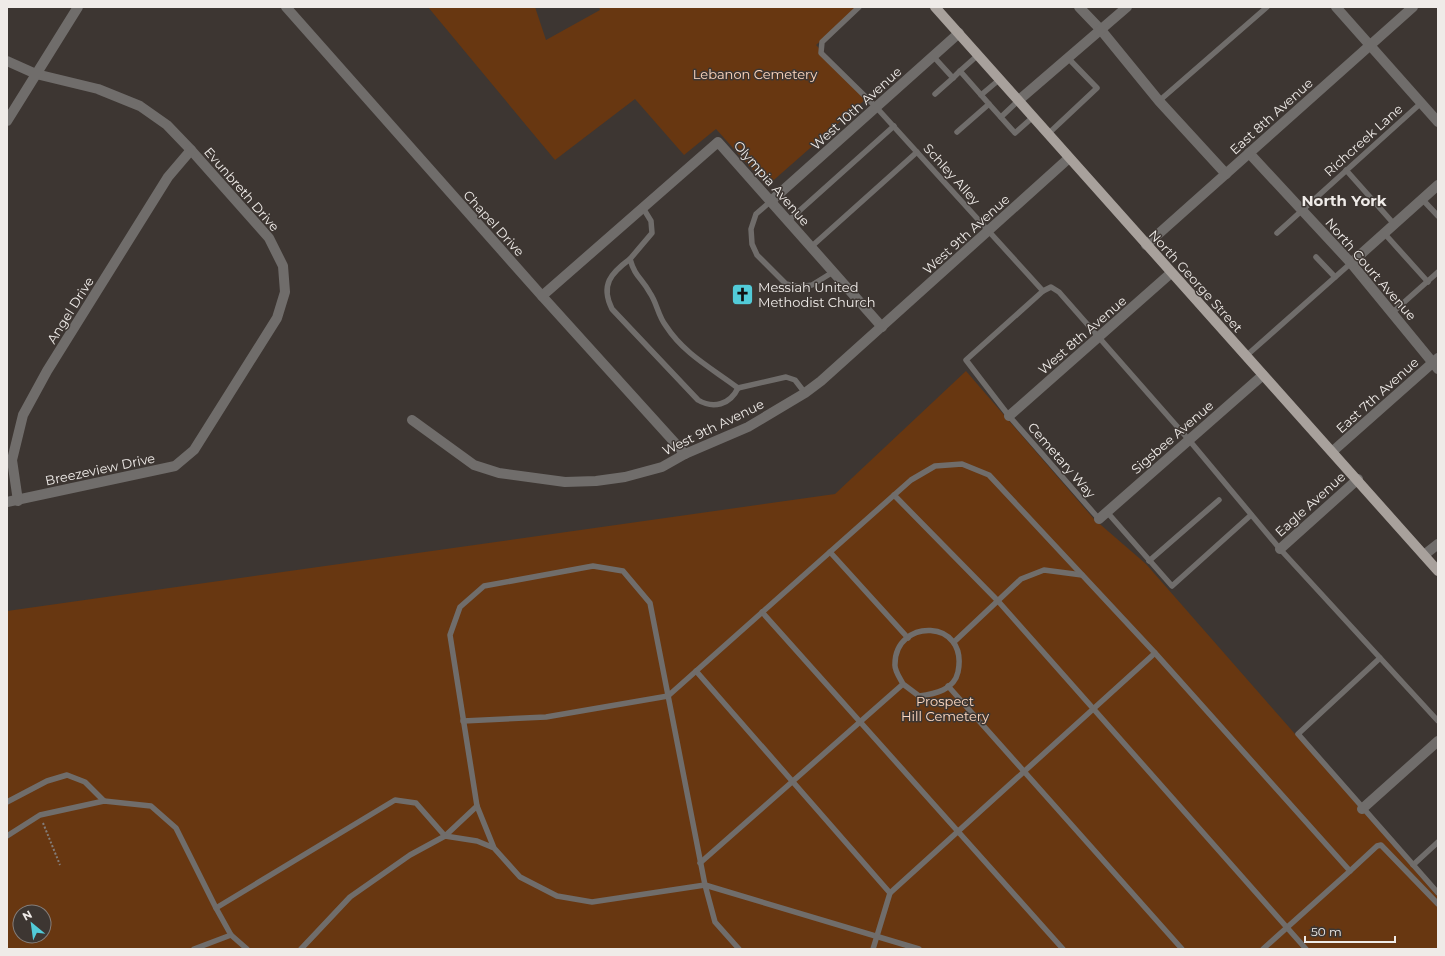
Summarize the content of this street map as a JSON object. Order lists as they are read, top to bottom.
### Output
{
  "streets": {
    "main road": ["North George Street"],
    "street": [
      "West 10th Avenue",
      "East 8th Avenue",
      "Olympia Avenue",
      "Evunbreth Drive",
      "Chapel Drive",
      "West 9th Avenue",
      "North Court Avenue",
      "Angel Drive",
      "West 8th Avenue",
      "East 7th Avenue",
      "Sigsbee Avenue",
      "Breezeview Drive",
      "Eagle Avenue"
    ],
    "lane": ["Richcreek Lane", "Schley Alley", "Cemetary Way"]
  },
  "crossings": [
    ["West 10th Avenue", "Schley Alley"],
    ["West 10th Avenue", "Olympia Avenue"],
    ["West 10th Avenue", "North George Street"],
    ["East 8th Avenue", "North Court Avenue"],
    ["East 8th Avenue", "North George Street"],
    ["Richcreek Lane", "North Court Avenue"],
    ["Schley Alley", "West 9th Avenue"],
    ["Schley Alley", "Cemetary Way"],
    ["Olympia Avenue", "Chapel Drive"],
    ["Olympia Avenue", "West 9th Avenue"],
    ["Evunbreth Drive", "Angel Drive"],
    ["Evunbreth Drive", "Breezeview Drive"],
    ["Chapel Drive", "West 9th Avenue"],
    ["West 9th Avenue", "North George Street"],
    ["North Court Avenue", "East 7th Avenue"],
    ["North George Street", "West 8th Avenue"],
    ["North George Street", "East 7th Avenue"],
    ["North George Street", "Sigsbee Avenue"],
    ["North George Street", "Eagle Avenue"],
    ["Angel Drive", "Breezeview Drive"],
    ["West 8th Avenue", "Cemetary Way"],
    ["Sigsbee Avenue", "Cemetary Way"]
  ],
  "districts": ["North York"],
  "parks": ["Lebanon Cemetery", "Prospect Hill Cemetery"],
  "places": {
    "church": ["Messiah United Methodist Church"]
  },
  "scale_bar": "50 m",
  "north": "top left"
}
